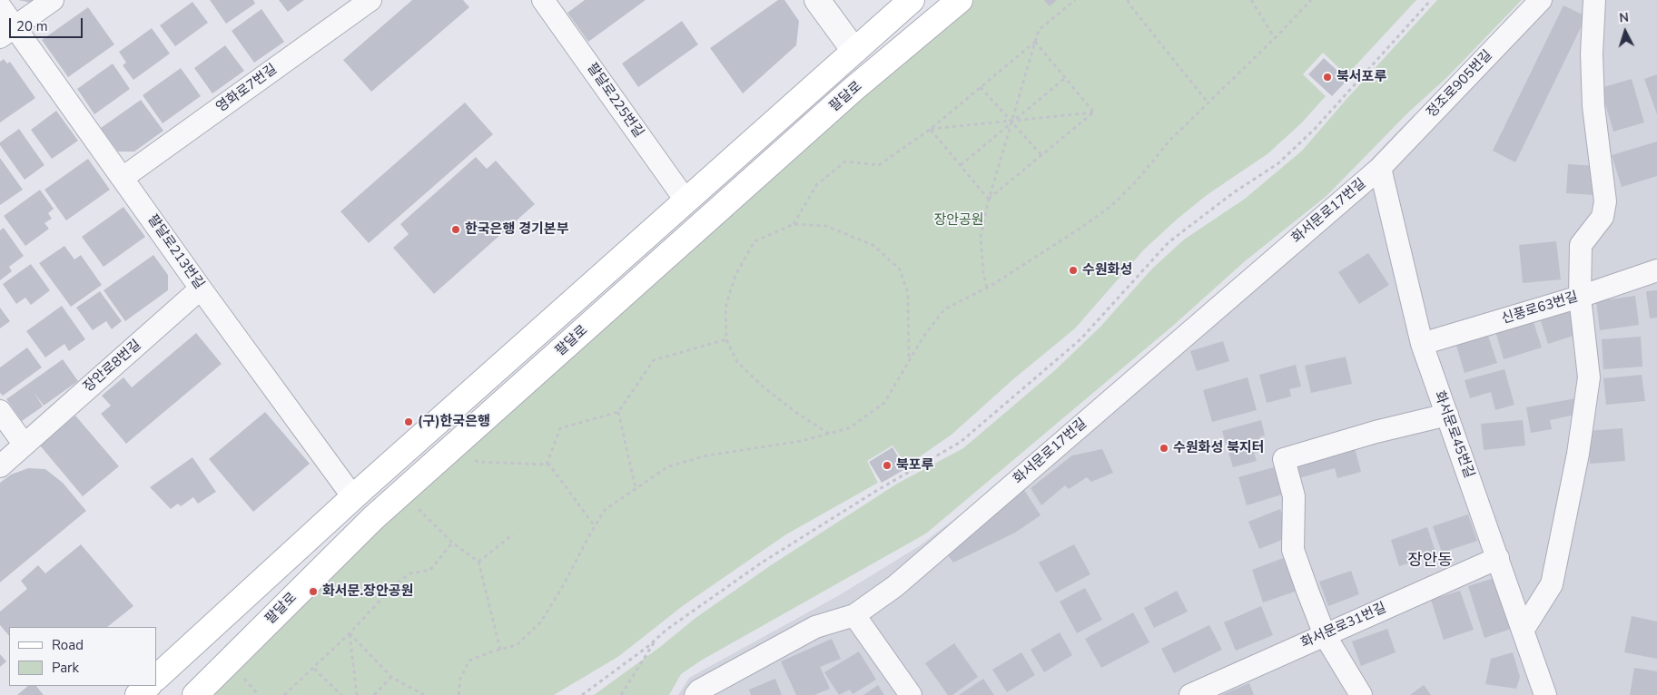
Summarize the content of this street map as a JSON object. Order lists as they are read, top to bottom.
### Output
{
  "streets": {
    "main road": ["팔달로"],
    "street": [
      "정조로905번길",
      "영화로7번길",
      "팔달로225번길",
      "화서문로17번길",
      "팔달로213번길",
      "신풍로63번길",
      "장안로8번길",
      "화서문로45번길",
      "화서문로31번길"
    ]
  },
  "crossings": [
    ["정조로905번길", "화서문로17번길"],
    ["정조로905번길", "화서문로45번길"],
    ["영화로7번길", "팔달로213번길"],
    ["팔달로", "팔달로225번길"],
    ["팔달로", "팔달로213번길"],
    ["화서문로17번길", "화서문로45번길"],
    ["팔달로213번길", "장안로8번길"],
    ["신풍로63번길", "화서문로45번길"],
    ["화서문로45번길", "화서문로31번길"]
  ],
  "districts": ["장안동"],
  "parks": ["장안공원"],
  "places": [
    "북서포루",
    "한국은행 경기본부",
    "수원화성",
    "(구)한국은행",
    "수원화성 북지터",
    "북포루",
    "화서문.장안공원"
  ],
  "legend": ["Road", "Park"],
  "scale_bar": "20 m",
  "north": "top"
}
